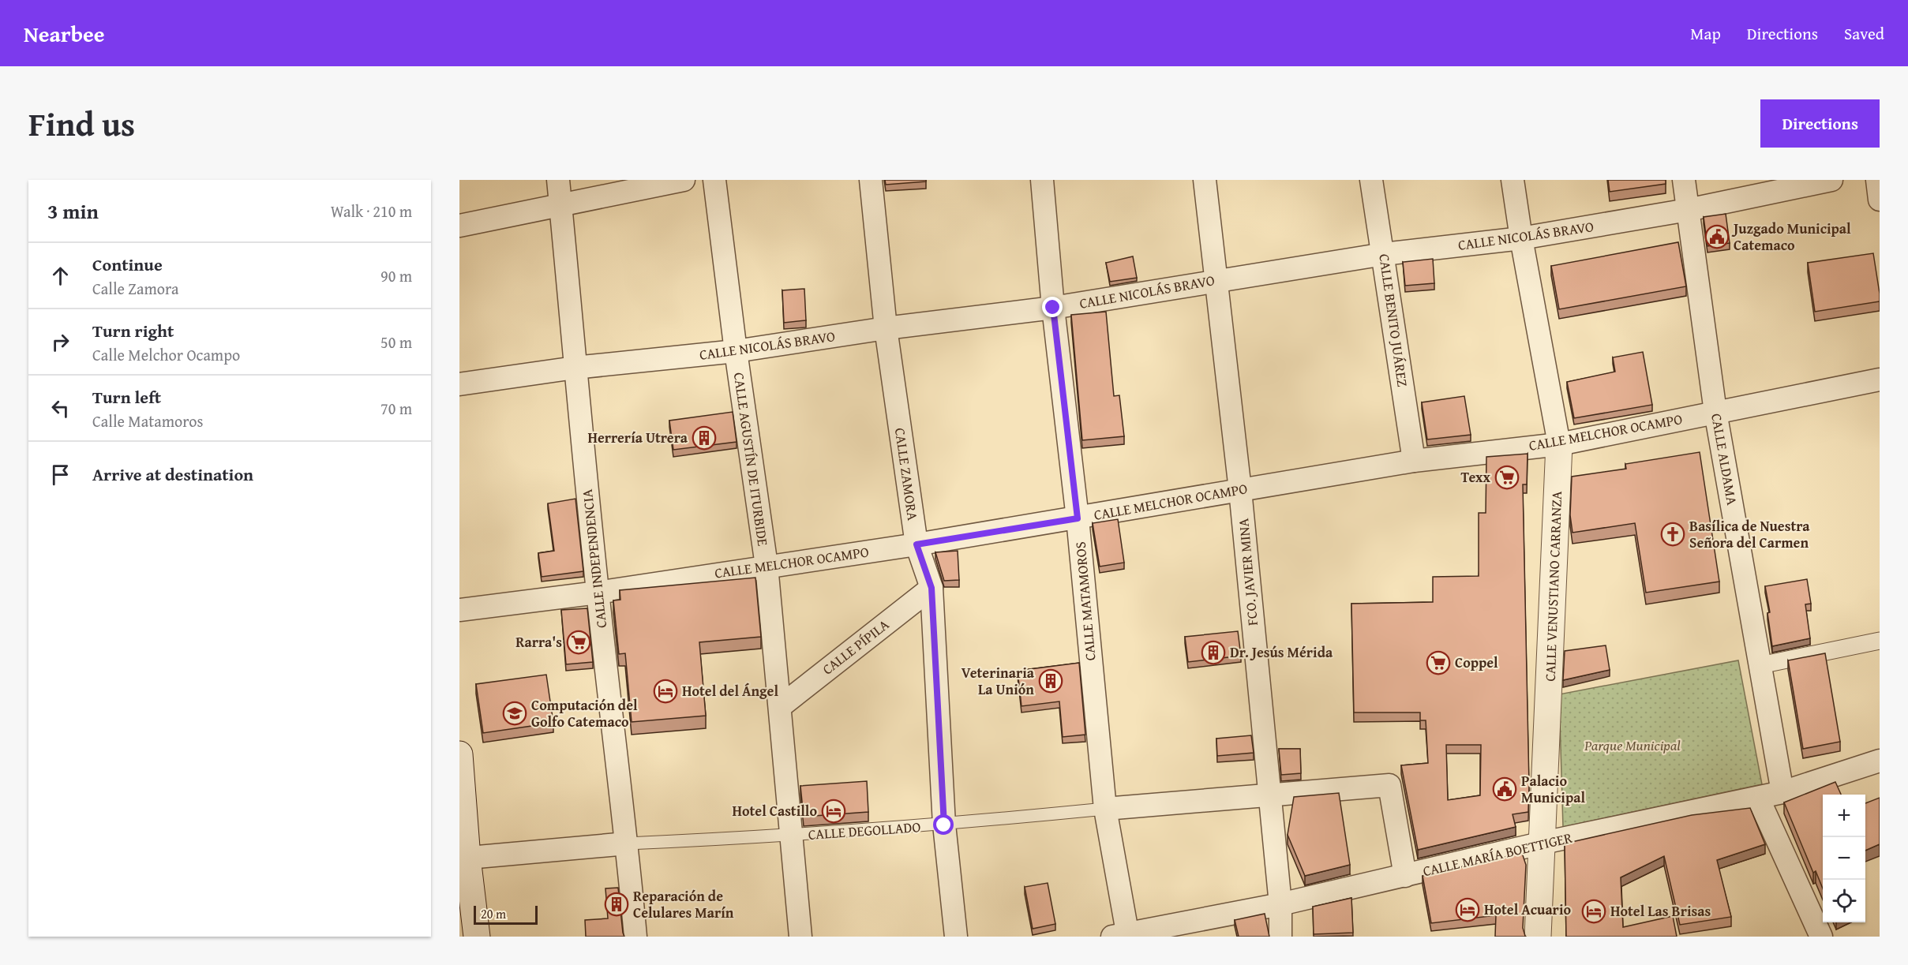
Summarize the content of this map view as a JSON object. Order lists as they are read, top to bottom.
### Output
{
  "streets": {
    "street": [
      "CALLE NICOLÁS BRAVO",
      "CALLE BENITO JUÁREZ",
      "CALLE MELCHOR OCAMPO",
      "CALLE AGUSTÍN DE ITURBIDE",
      "CALLE ALDAMA",
      "CALLE ZAMORA",
      "CALLE INDEPENDENCIA",
      "FCO. JAVIER MINA",
      "CALLE VENUSTIANO CARRANZA",
      "CALLE MATAMOROS",
      "CALLE PÍPILA",
      "CALLE DEGOLLADO",
      "CALLE MARÍA BOETTIGER"
    ]
  },
  "crossings": [
    ["CALLE NICOLÁS BRAVO", "CALLE BENITO JUÁREZ"],
    ["CALLE NICOLÁS BRAVO", "CALLE AGUSTÍN DE ITURBIDE"],
    ["CALLE NICOLÁS BRAVO", "CALLE ALDAMA"],
    ["CALLE NICOLÁS BRAVO", "CALLE ZAMORA"],
    ["CALLE NICOLÁS BRAVO", "CALLE INDEPENDENCIA"],
    ["CALLE NICOLÁS BRAVO", "FCO. JAVIER MINA"],
    ["CALLE NICOLÁS BRAVO", "CALLE VENUSTIANO CARRANZA"],
    ["CALLE NICOLÁS BRAVO", "CALLE MATAMOROS"],
    ["CALLE BENITO JUÁREZ", "CALLE MELCHOR OCAMPO"],
    ["CALLE MELCHOR OCAMPO", "CALLE AGUSTÍN DE ITURBIDE"],
    ["CALLE MELCHOR OCAMPO", "CALLE ALDAMA"],
    ["CALLE MELCHOR OCAMPO", "CALLE ZAMORA"],
    ["CALLE MELCHOR OCAMPO", "CALLE INDEPENDENCIA"],
    ["CALLE MELCHOR OCAMPO", "FCO. JAVIER MINA"],
    ["CALLE MELCHOR OCAMPO", "CALLE VENUSTIANO CARRANZA"],
    ["CALLE MELCHOR OCAMPO", "CALLE MATAMOROS"],
    ["CALLE AGUSTÍN DE ITURBIDE", "CALLE PÍPILA"],
    ["CALLE AGUSTÍN DE ITURBIDE", "CALLE DEGOLLADO"],
    ["CALLE ALDAMA", "CALLE MARÍA BOETTIGER"],
    ["CALLE ZAMORA", "CALLE PÍPILA"],
    ["CALLE ZAMORA", "CALLE DEGOLLADO"],
    ["CALLE INDEPENDENCIA", "CALLE DEGOLLADO"],
    ["FCO. JAVIER MINA", "CALLE DEGOLLADO"],
    ["FCO. JAVIER MINA", "CALLE MARÍA BOETTIGER"],
    ["CALLE VENUSTIANO CARRANZA", "CALLE MARÍA BOETTIGER"],
    ["CALLE MATAMOROS", "CALLE DEGOLLADO"],
    ["CALLE MATAMOROS", "CALLE MARÍA BOETTIGER"],
    ["CALLE DEGOLLADO", "CALLE MARÍA BOETTIGER"]
  ],
  "parks": ["Parque Municipal"],
  "places": {
    "public building": ["Juzgado Municipal Catemaco", "Palacio Municipal"],
    "building": [
      "Herrería Utrera",
      "Dr. Jesús Mérida",
      "Veterinaria La Unión",
      "Reparación de Celulares Marín"
    ],
    "supermarket": ["Texx", "Rarra's", "Coppel"],
    "church": ["Basílica de Nuestra Señora del Carmen"],
    "hotel": [
      "Hotel del Ángel",
      "Hotel Castillo",
      "Hotel Acuario",
      "Hotel Las Brisas"
    ],
    "school or university": ["Computación del Golfo Catemaco"]
  },
  "scale_bar": "20 m",
  "page": {
    "header": "Nearbee",
    "nav": ["Map", "Directions", "Saved"],
    "title": "Find us",
    "buttons": "Directions",
    "heading": ["3 min", "Walk · 210 m"],
    "list": [
      ["Continue", "Calle Zamora", "90 m"],
      ["Turn right", "Calle Melchor Ocampo", "50 m"],
      ["Turn left", "Calle Matamoros", "70 m"],
      "Arrive at destination"
    ],
    "map_buttons": ["+", "−"],
    "scale": "20 m"
  }
}
